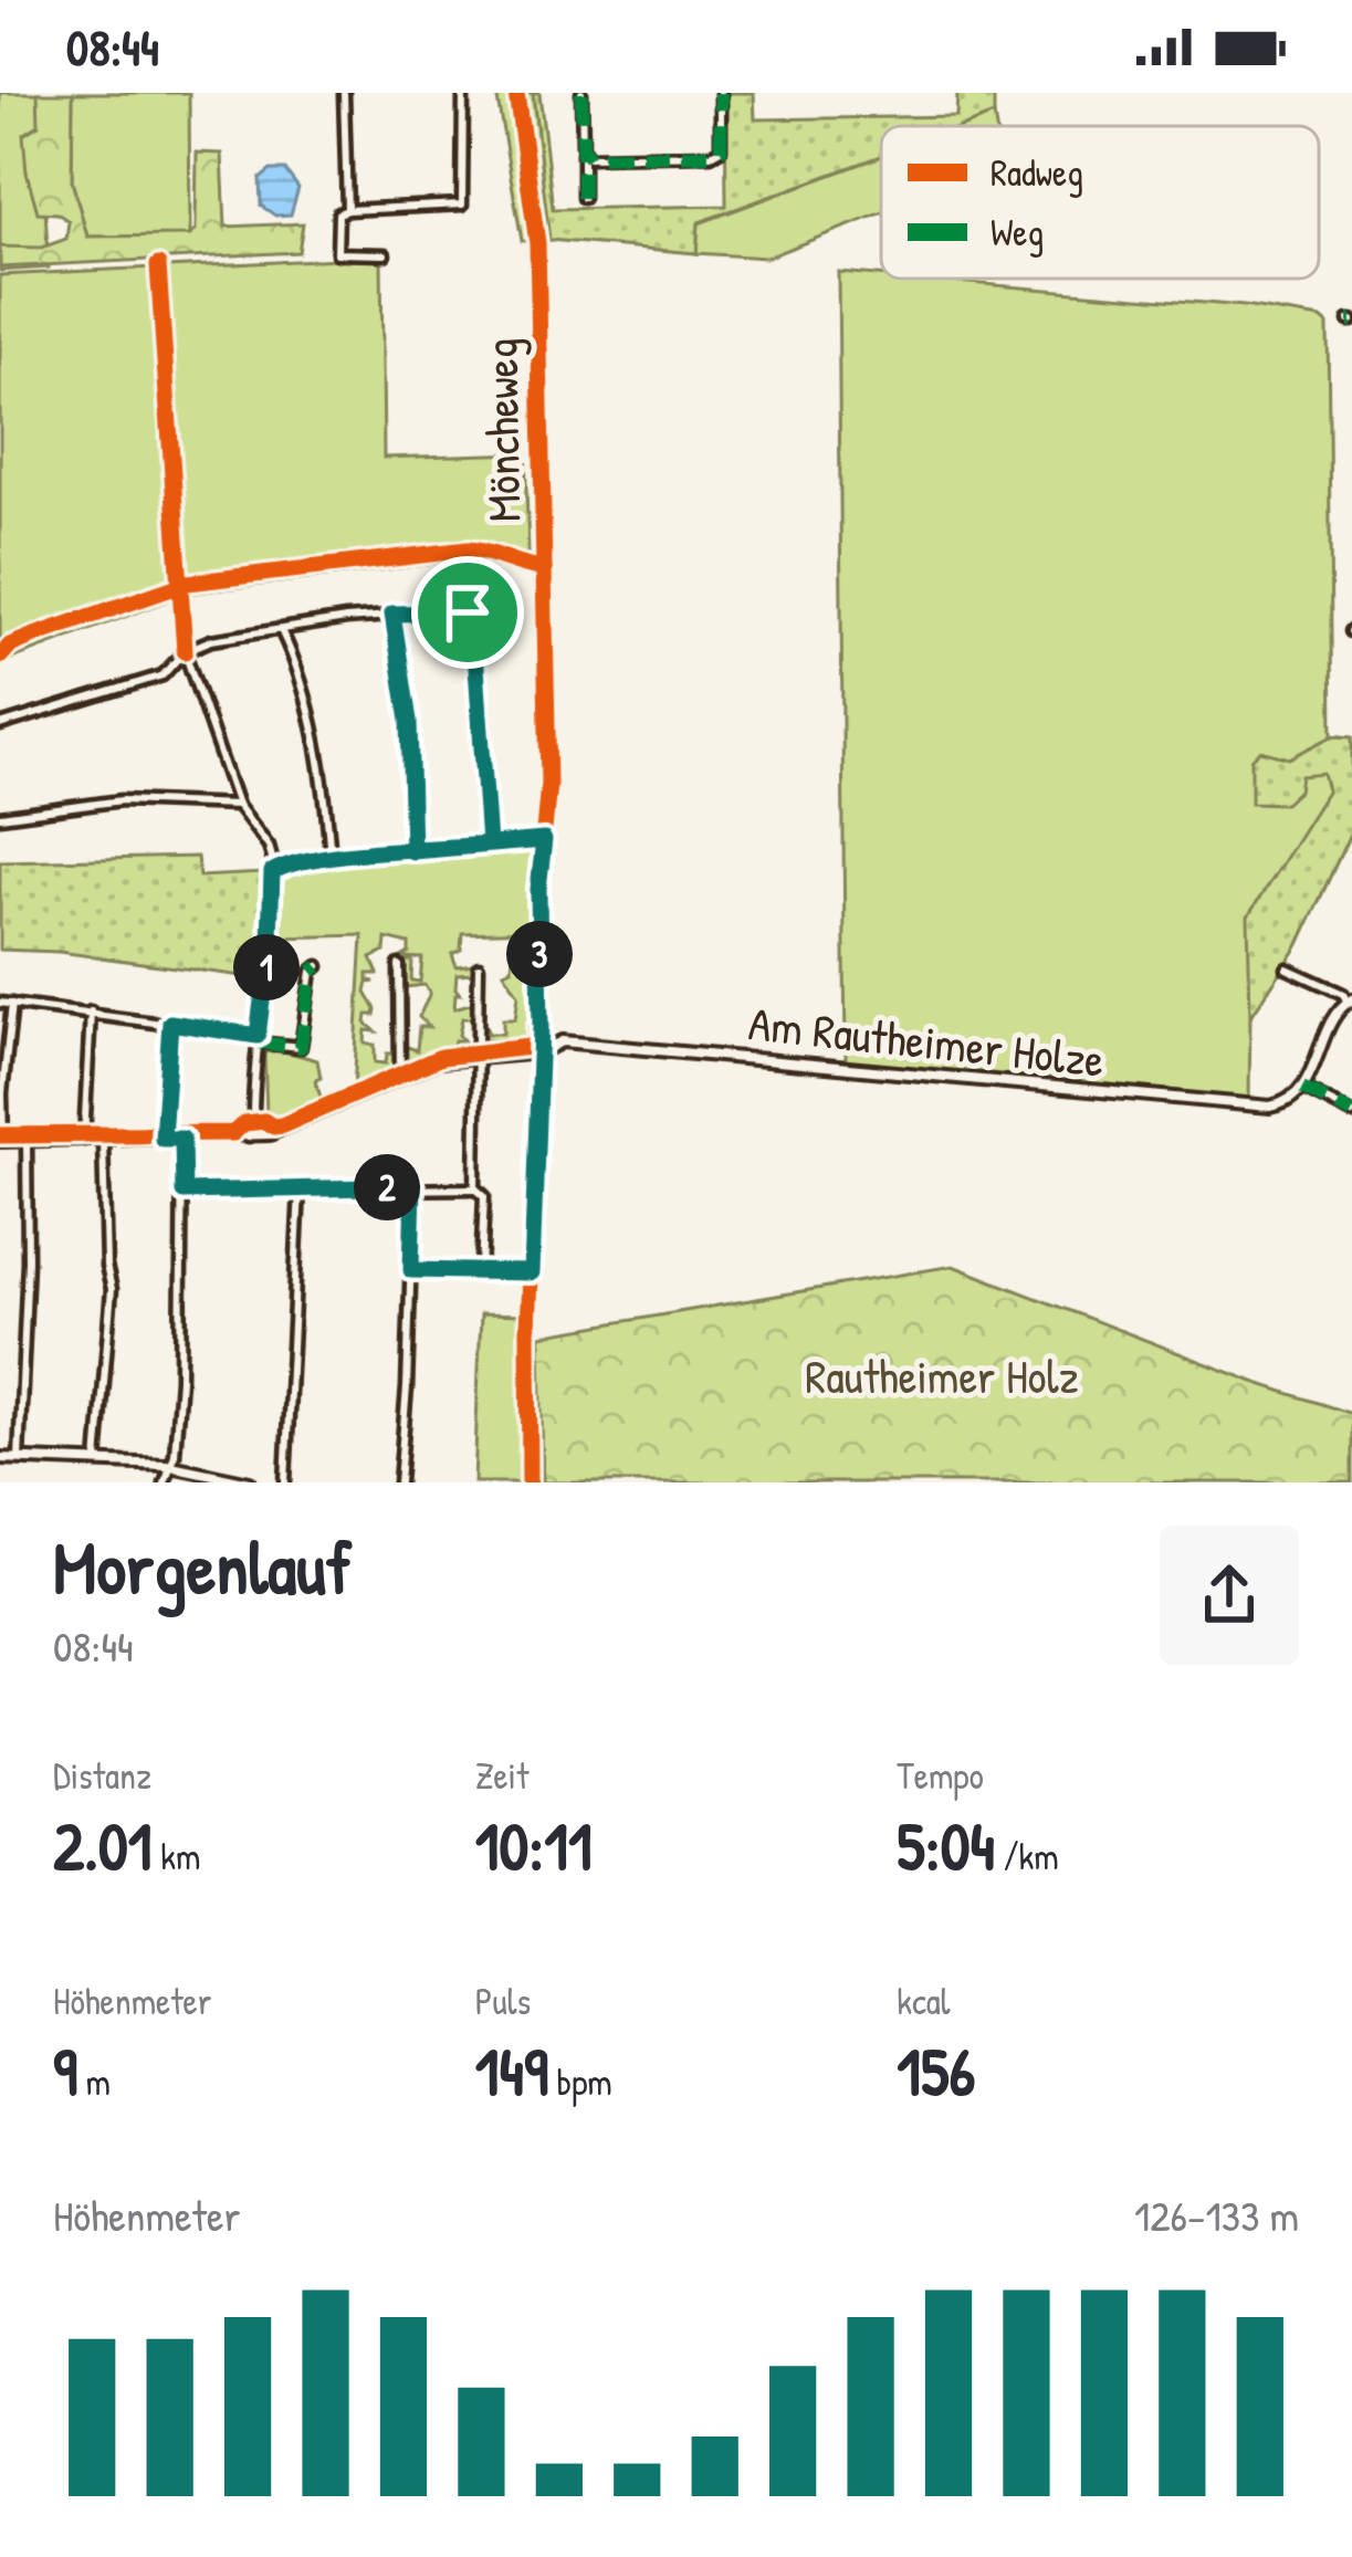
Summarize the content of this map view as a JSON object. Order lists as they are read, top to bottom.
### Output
{
  "streets": {
    "street": ["Möncheweg", "Am Rautheimer Holze"]
  },
  "crossings": [
    ["Möncheweg", "Am Rautheimer Holze"]
  ],
  "parks": ["Rautheimer Holz"],
  "legend": ["Radweg", "Weg"],
  "page": {
    "status": "08:44",
    "pins": ["3", "1", "2"],
    "heading": ["Morgenlauf", "08:44"],
    "stats": [
      ["Distanz", "2.01 km"],
      ["Zeit", "10:11"],
      ["Tempo", "5:04 /km"],
      ["Höhenmeter", "9 m"],
      ["Puls", "149 bpm"],
      ["kcal", "156"]
    ],
    "chart": ["Höhenmeter", "126–133 m"]
  }
}
